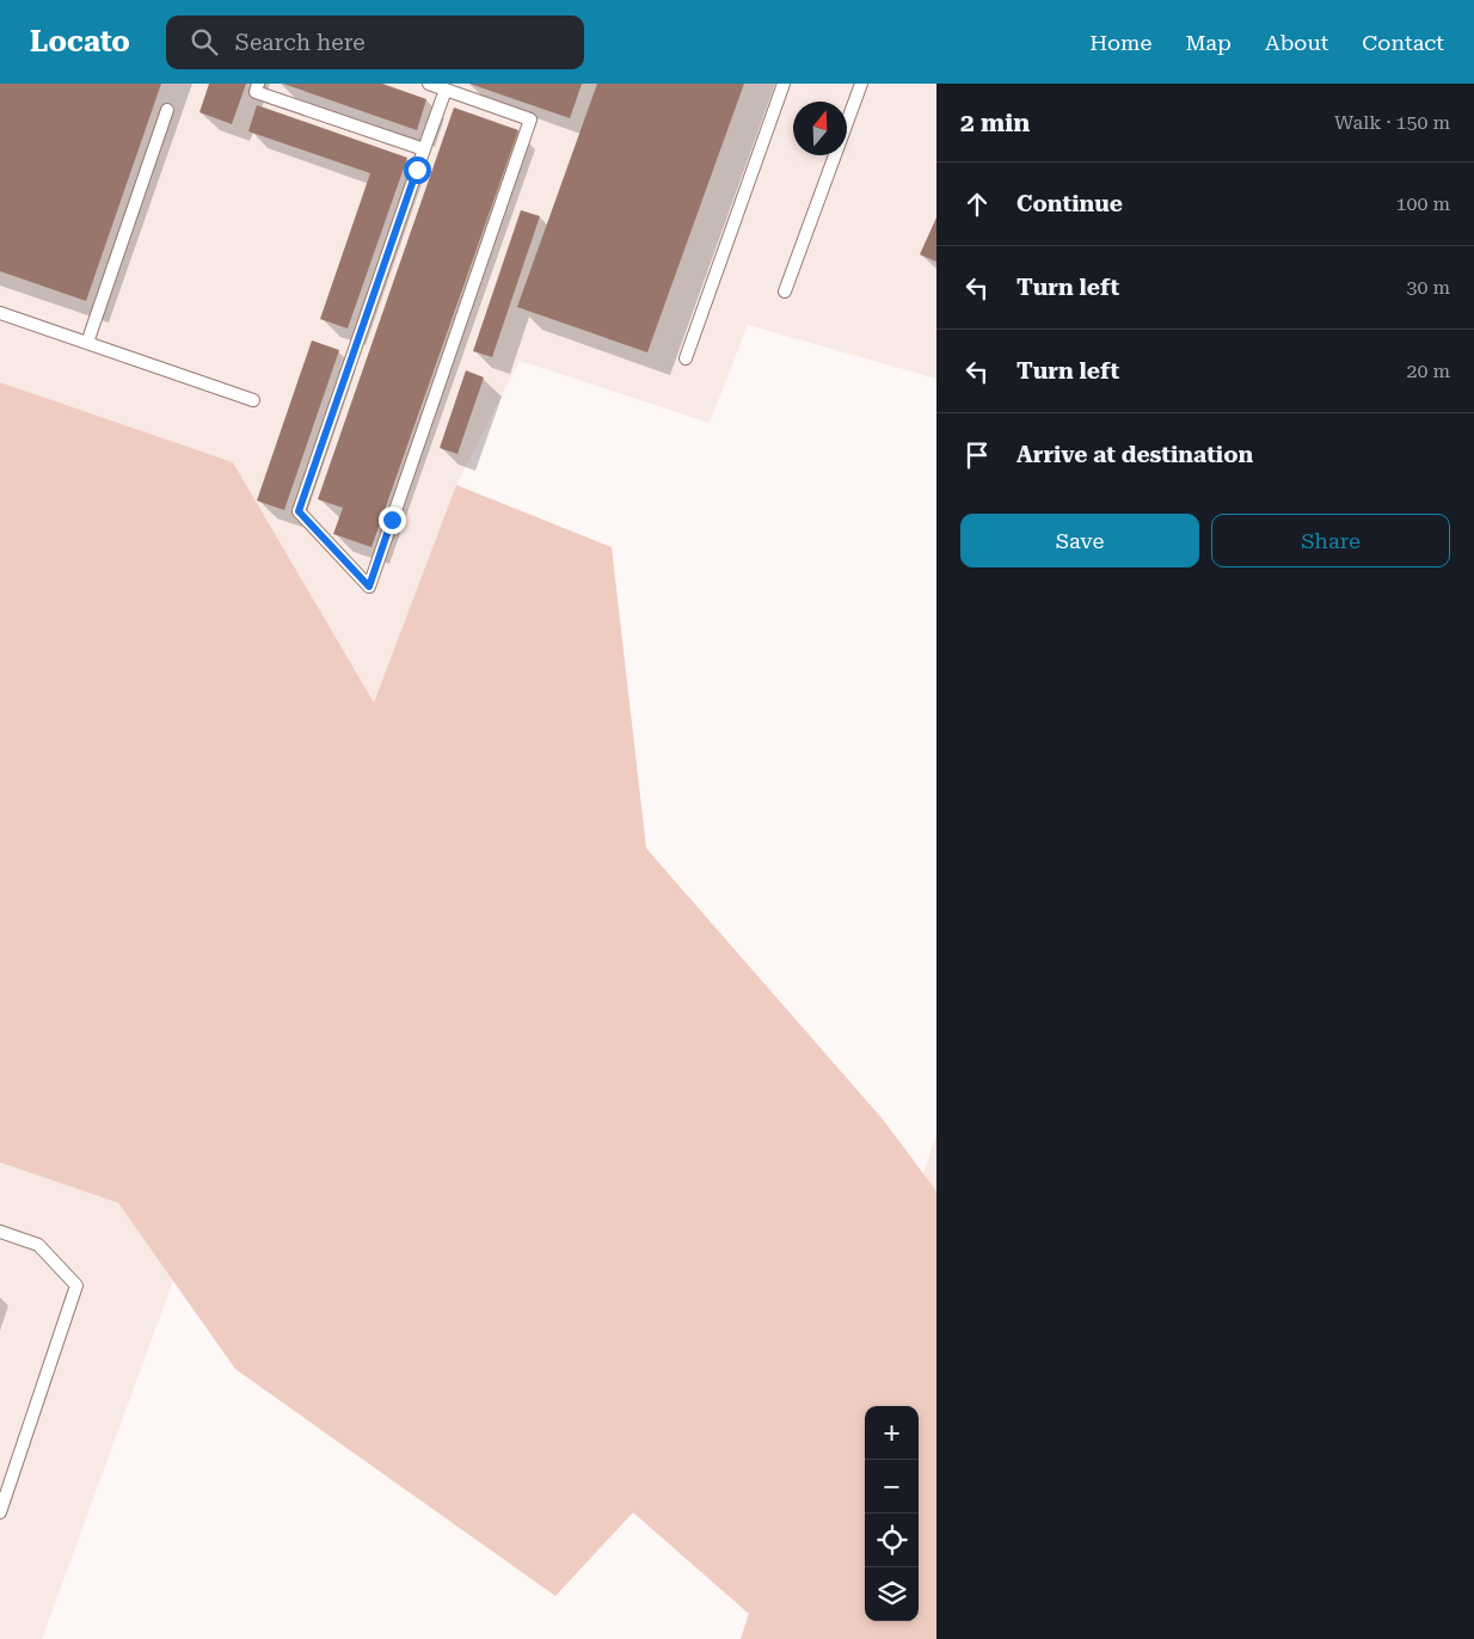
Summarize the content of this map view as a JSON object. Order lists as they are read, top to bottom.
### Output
{
  "north": "top",
  "page": {
    "header": "Locato",
    "search": "Search here",
    "nav": [
      "Home",
      "Map",
      "About",
      "Contact"
    ],
    "heading": ["2 min", "Walk · 150 m"],
    "list": [
      ["Continue", "100 m"],
      ["Turn left", "30 m"],
      ["Turn left", "20 m"],
      "Arrive at destination"
    ],
    "buttons": ["Save", "Share"],
    "map_buttons": ["+", "−"]
  }
}
